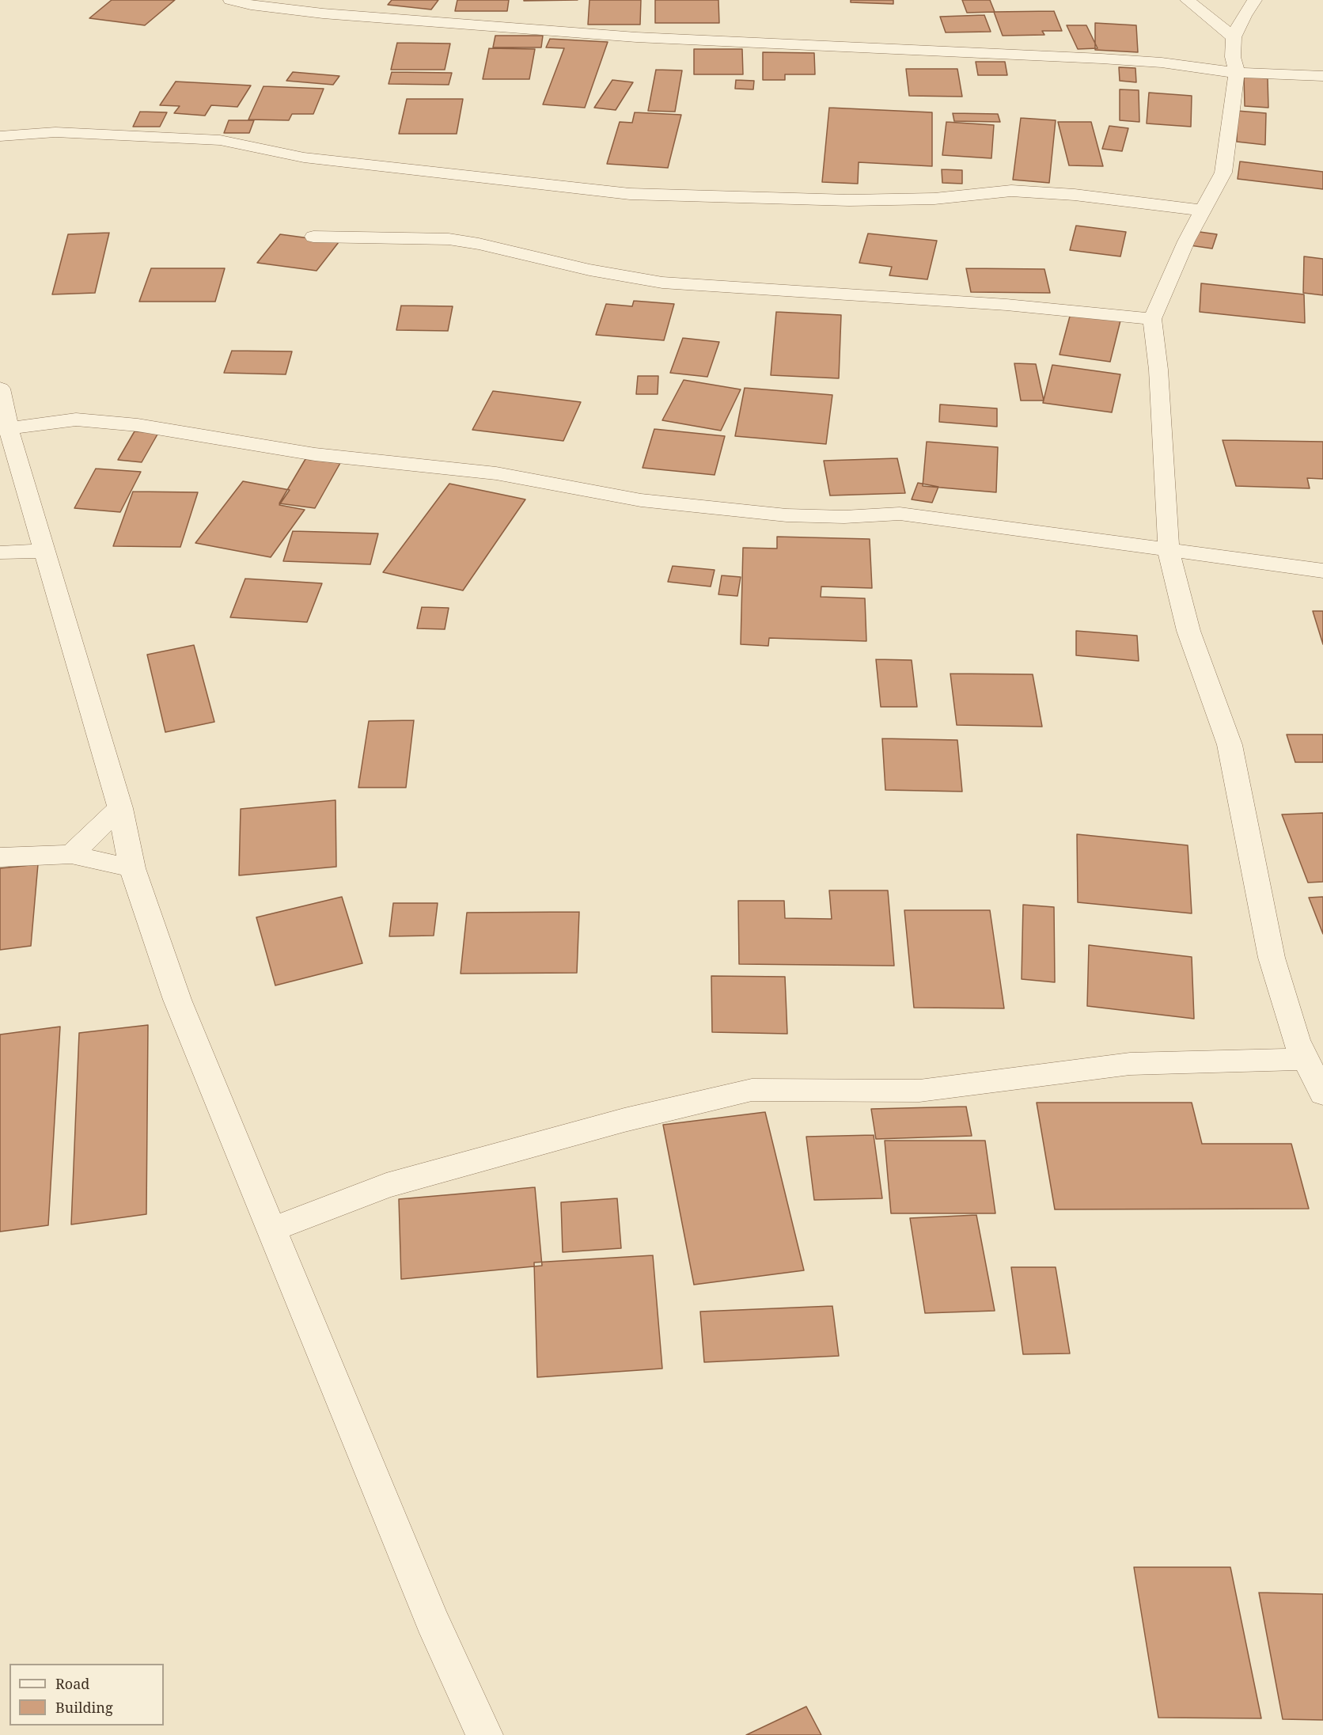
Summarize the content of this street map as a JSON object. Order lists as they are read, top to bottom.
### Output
{
  "legend": ["Road", "Building"]
}
